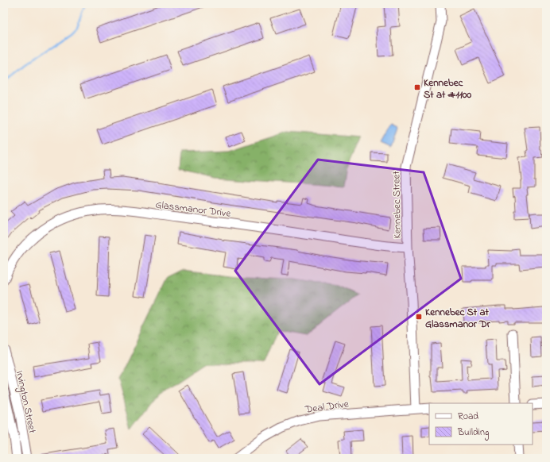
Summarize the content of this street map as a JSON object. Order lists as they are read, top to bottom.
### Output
{
  "streets": {
    "street": [
      "Kennebec Street",
      "Glassmanor Drive",
      "Irvington Street",
      "Deal Drive"
    ]
  },
  "crossings": [
    ["Kennebec Street", "Glassmanor Drive"],
    ["Kennebec Street", "Deal Drive"]
  ],
  "places": {
    "transit": ["Kennebec St at #1100", "Kennebec St at Glassmanor Dr"]
  },
  "legend": ["Road", "Building"]
}
